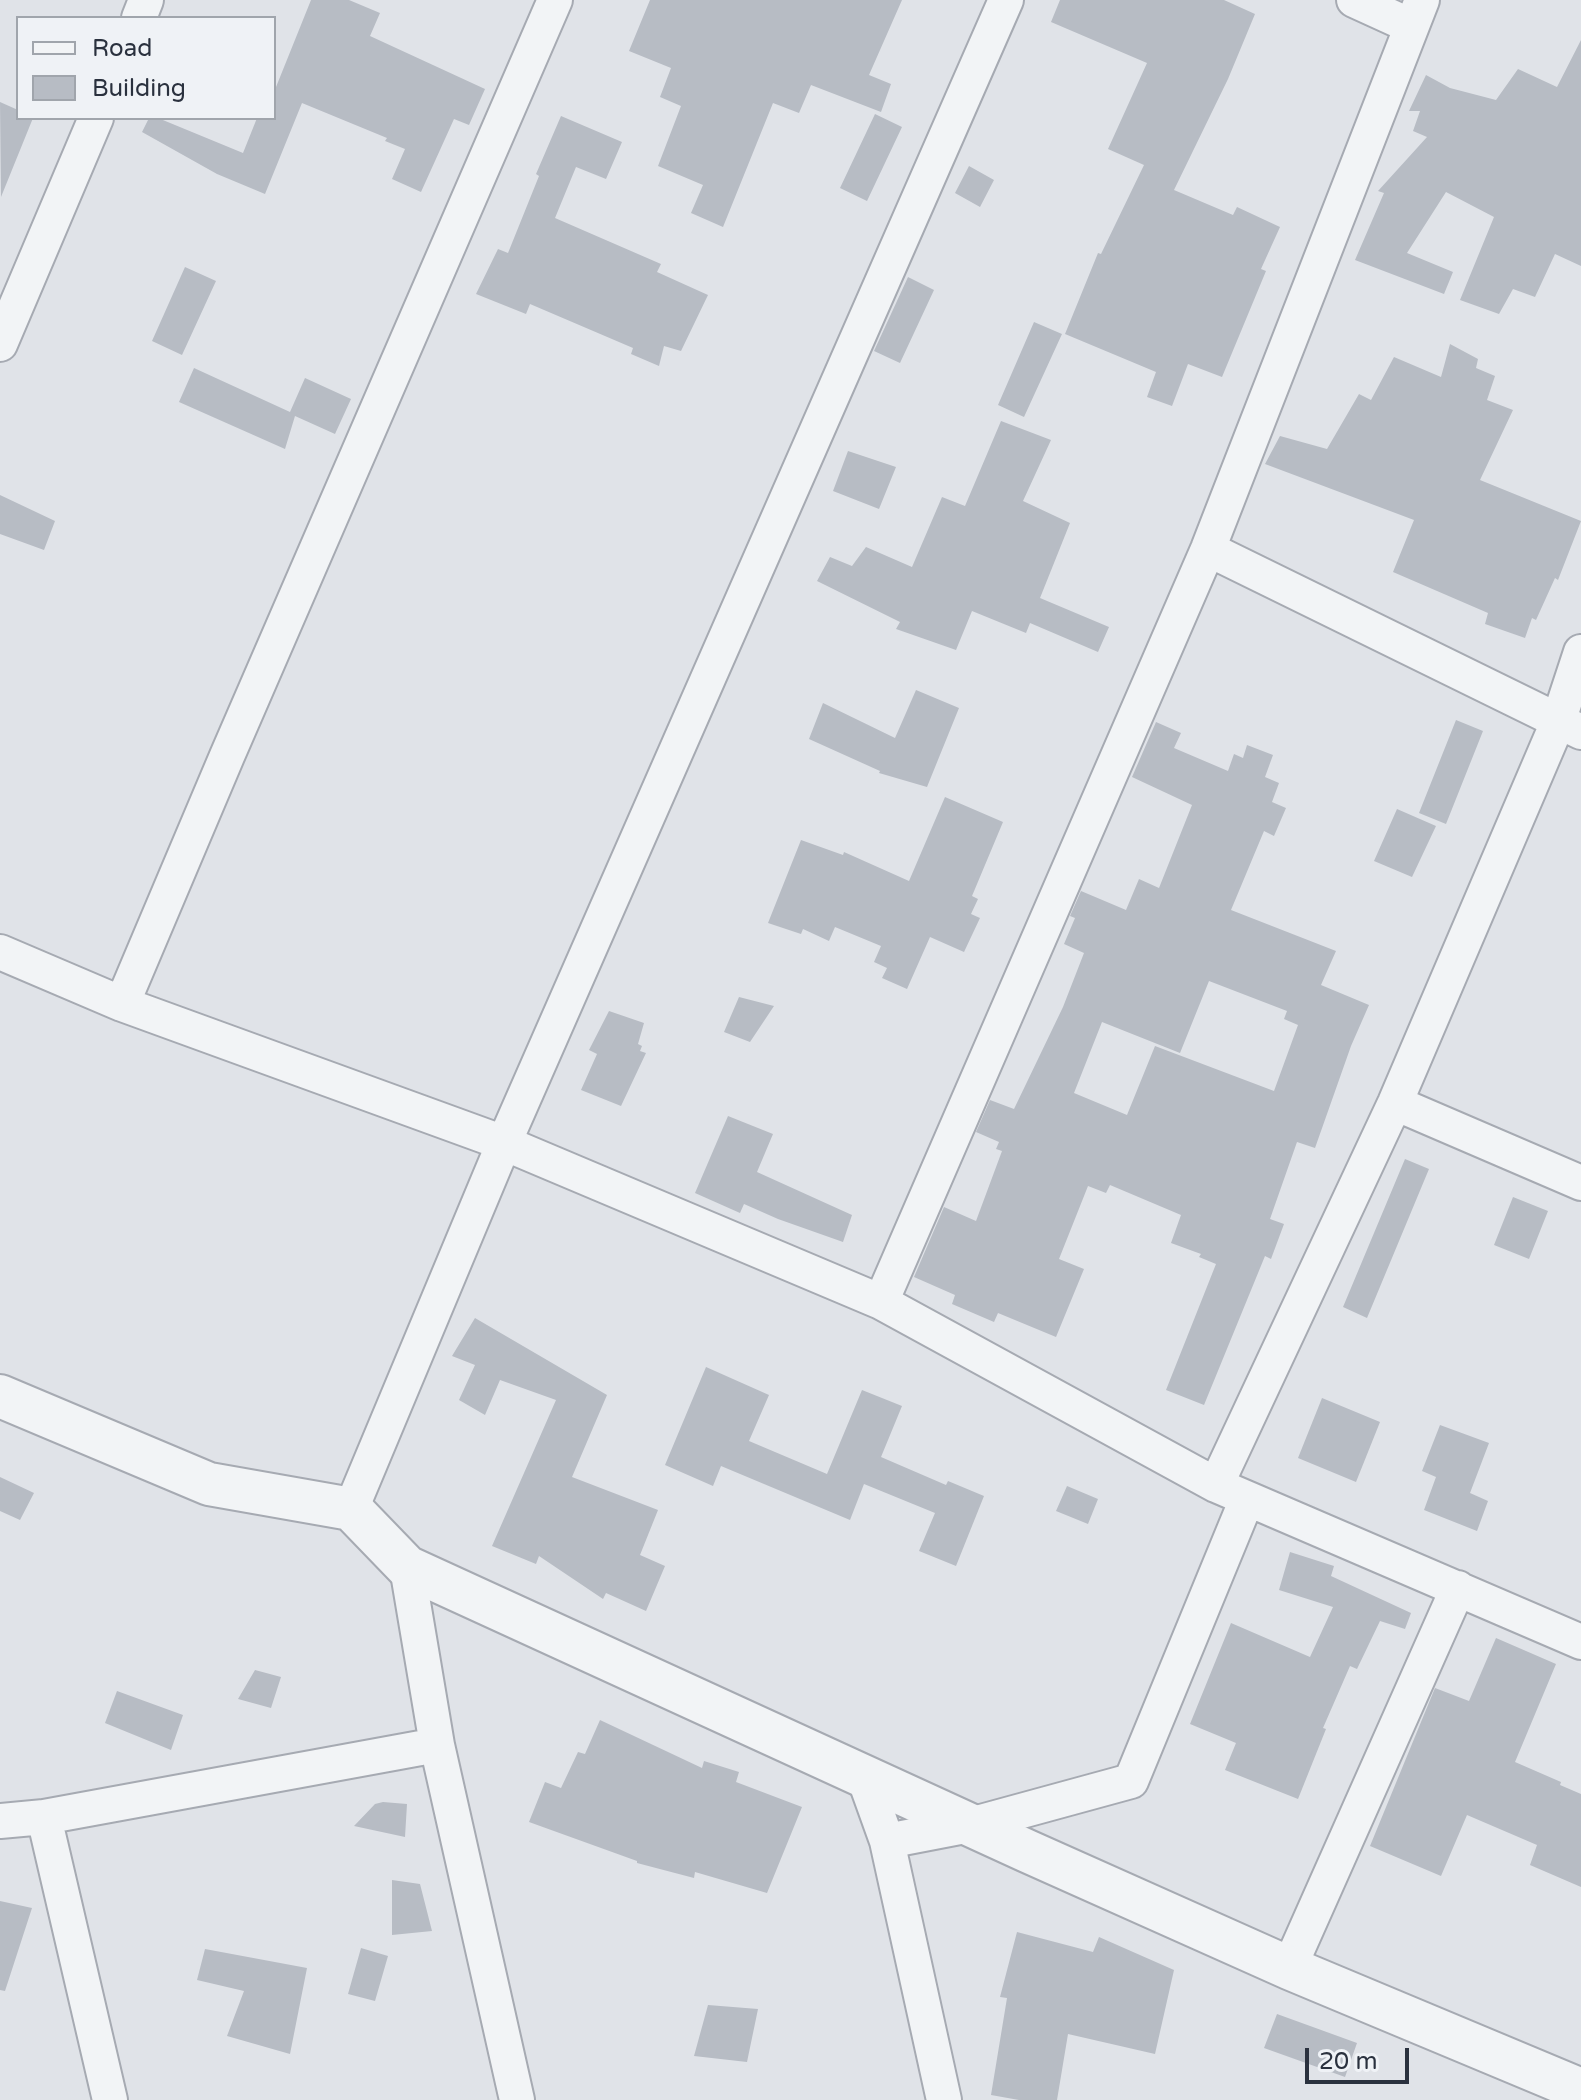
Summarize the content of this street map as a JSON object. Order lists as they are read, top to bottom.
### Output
{
  "legend": ["Road", "Building"],
  "scale_bar": "20 m"
}
